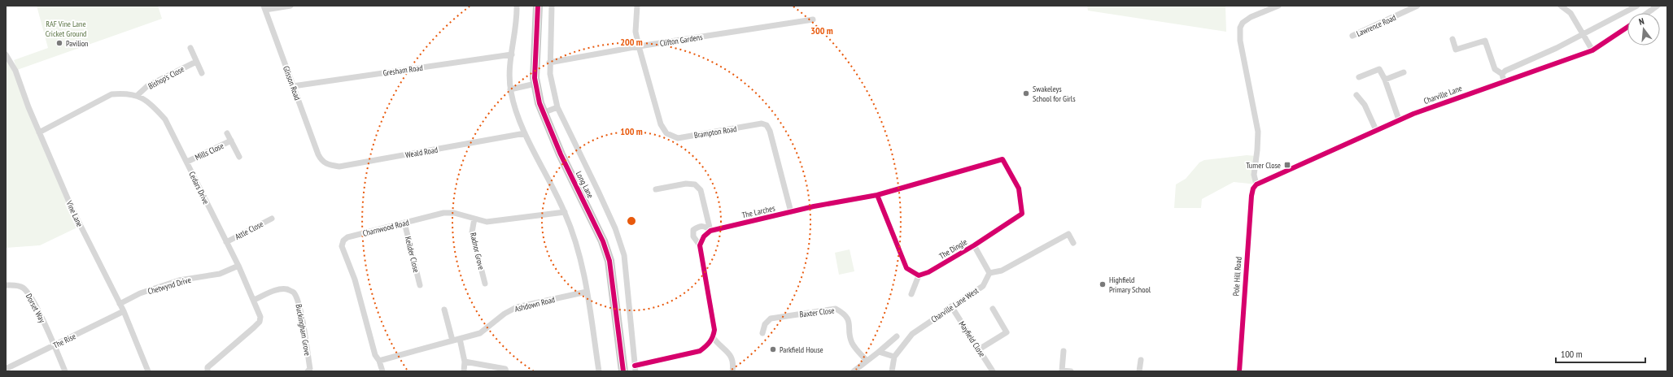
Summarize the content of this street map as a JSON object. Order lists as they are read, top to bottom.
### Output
{
  "streets": {
    "main road": ["Long Lane"],
    "street": [
      "Lawrence Road",
      "Clifton Gardens",
      "Gresham Road",
      "Bishop's Close",
      "Glisson Road",
      "Charville Lane",
      "Brampton Road",
      "Mills Close",
      "Weald Road",
      "Cedars Drive",
      "The Larches",
      "Vine Lane",
      "Charnwood Road",
      "Attle Close",
      "The Dingle",
      "Radnor Grove",
      "Keilder Close",
      "Pole Hill Road",
      "Chetwynd Drive",
      "Ashdown Road",
      "Charville Lane West",
      "Dorset Way",
      "Baxter Close",
      "Buckingham Grove",
      "Mayfield Close",
      "The Rise"
    ]
  },
  "crossings": [
    ["Clifton Gardens", "Brampton Road"],
    ["Clifton Gardens", "Long Lane"],
    ["Gresham Road", "Glisson Road"],
    ["Bishop's Close", "Cedars Drive"],
    ["Glisson Road", "Weald Road"],
    ["Charville Lane", "Pole Hill Road"],
    ["Brampton Road", "The Larches"],
    ["Mills Close", "Cedars Drive"],
    ["Cedars Drive", "Attle Close"],
    ["Cedars Drive", "Chetwynd Drive"],
    ["Cedars Drive", "Buckingham Grove"],
    ["The Larches", "The Dingle"],
    ["Vine Lane", "Chetwynd Drive"],
    ["Vine Lane", "The Rise"],
    ["Charnwood Road", "Radnor Grove"],
    ["Charnwood Road", "Keilder Close"],
    ["Charnwood Road", "Ashdown Road"],
    ["Charville Lane West", "Mayfield Close"],
    ["Dorset Way", "The Rise"]
  ],
  "parks": ["RAF Vine Lane Cricket Ground"],
  "places": {
    "other": [
      "Pavilion",
      "Swakeleys School for Girls",
      "Highfield Primary School",
      "Parkfield House"
    ],
    "transit": ["Turner Close"]
  },
  "scale_bar": "100 m",
  "north": "top",
  "rings": ["300 m", "200 m", "100 m"]
}
